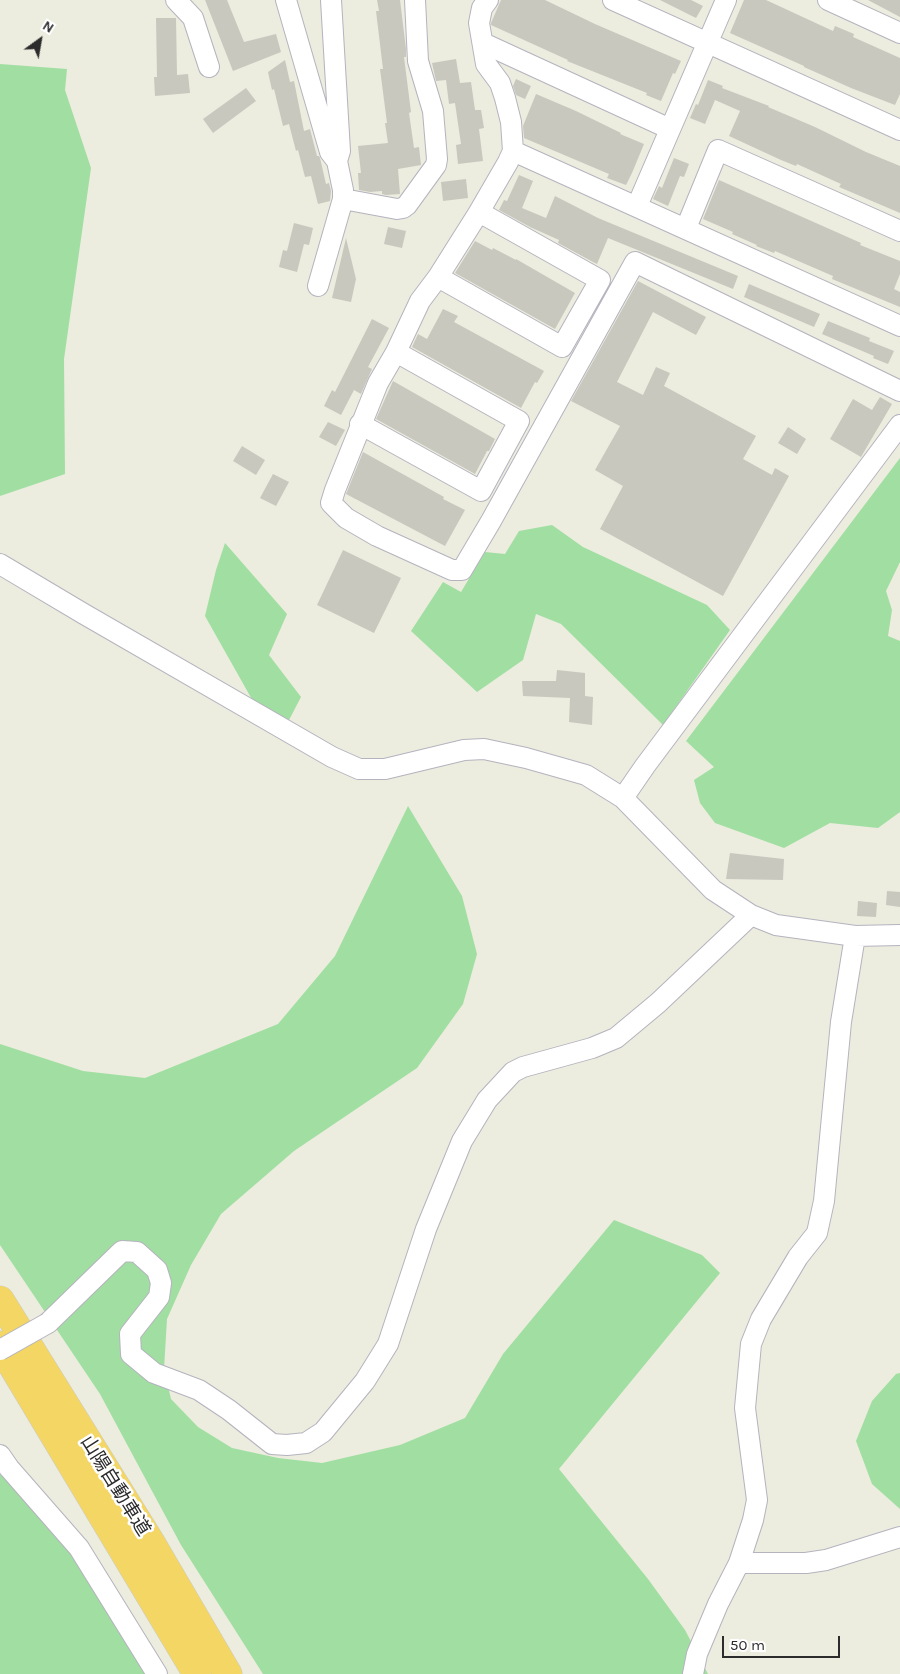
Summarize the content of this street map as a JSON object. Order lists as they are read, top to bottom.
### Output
{
  "streets": {
    "highway": ["山陽自動車道"]
  },
  "scale_bar": "50 m",
  "north": "top right"
}
